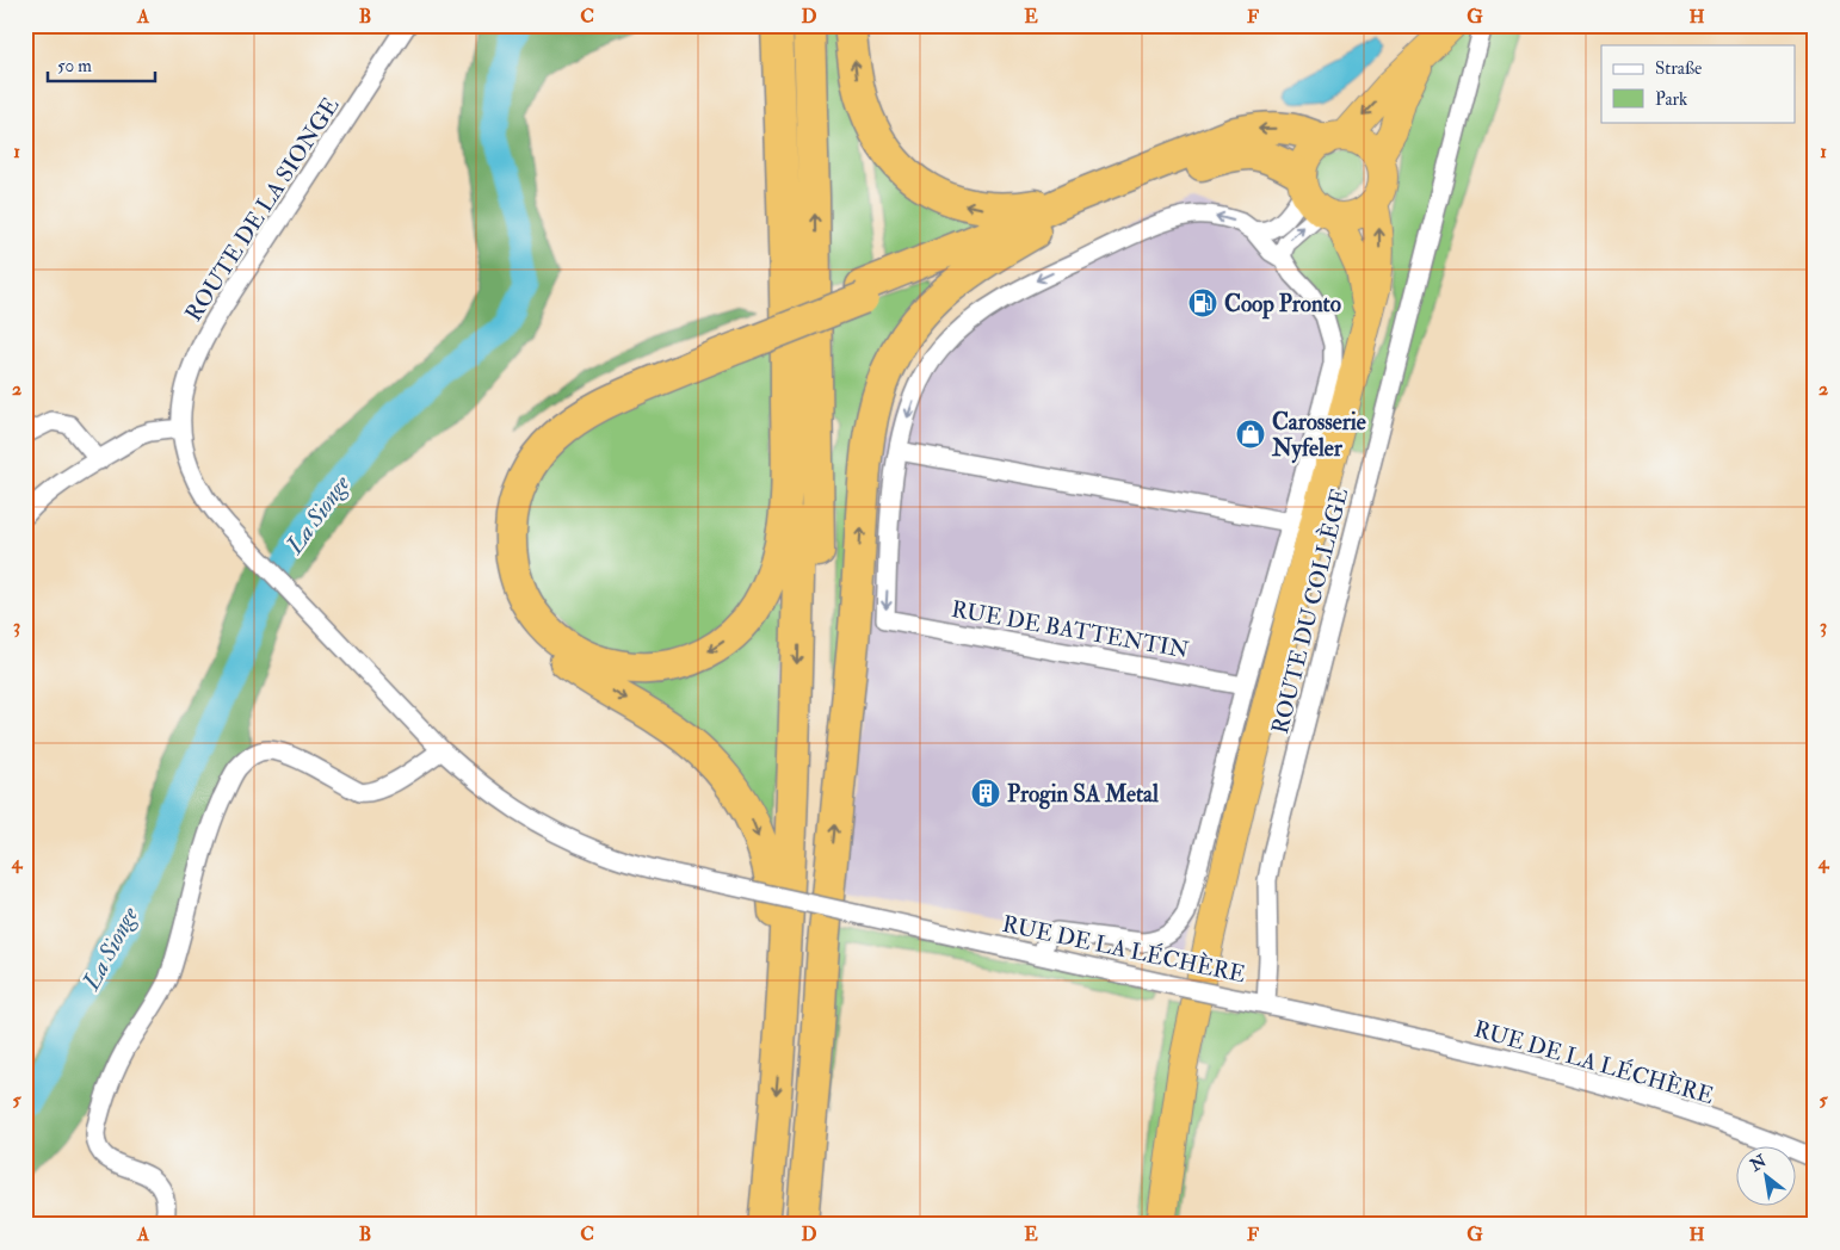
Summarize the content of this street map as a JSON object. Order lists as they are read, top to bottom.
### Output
{
  "streets": {
    "street": [
      "ROUTE DE LA SIONGE",
      "ROUTE DU COLLÈGE",
      "RUE DE BATTENTIN",
      "RUE DE LA LÉCHÈRE"
    ]
  },
  "crossings": [
    ["ROUTE DE LA SIONGE", "RUE DE LA LÉCHÈRE"],
    ["ROUTE DU COLLÈGE", "RUE DE LA LÉCHÈRE"]
  ],
  "water": ["La Sionge"],
  "places": {
    "fuel station": ["Coop Pronto"],
    "shop": ["Carosserie Nyfeler"],
    "building": ["Progin SA Metal"]
  },
  "legend": ["Straße", "Park"],
  "scale_bar": "50 m",
  "north": "top left",
  "grid": {
    "columns": [
      "A",
      "B",
      "C",
      "D",
      "E",
      "F",
      "G",
      "H"
    ],
    "rows": [
      "1",
      "2",
      "3",
      "4",
      "5"
    ]
  }
}
